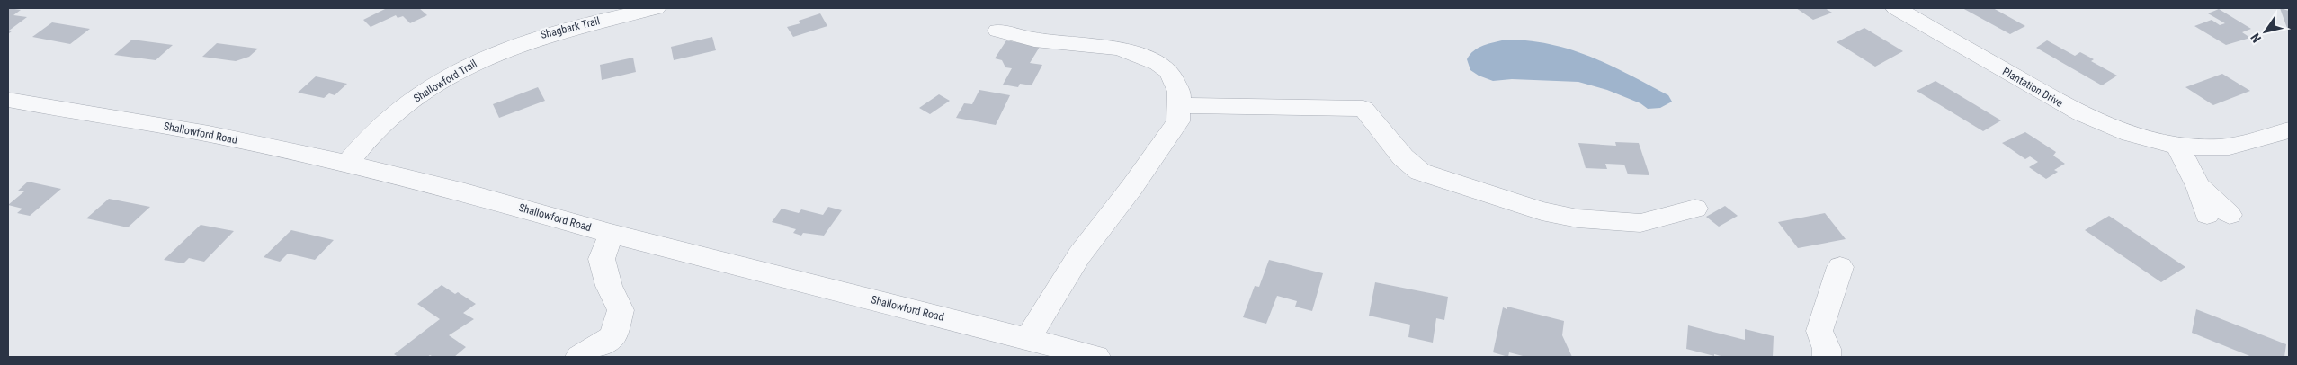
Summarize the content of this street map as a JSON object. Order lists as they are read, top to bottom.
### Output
{
  "streets": {
    "street": [
      "Shagbark Trail",
      "Shallowford Trail",
      "Plantation Drive",
      "Shallowford Road"
    ]
  },
  "crossings": [
    ["Shagbark Trail", "Shallowford Trail"],
    ["Shallowford Trail", "Shallowford Road"]
  ],
  "north": "bottom left"
}
